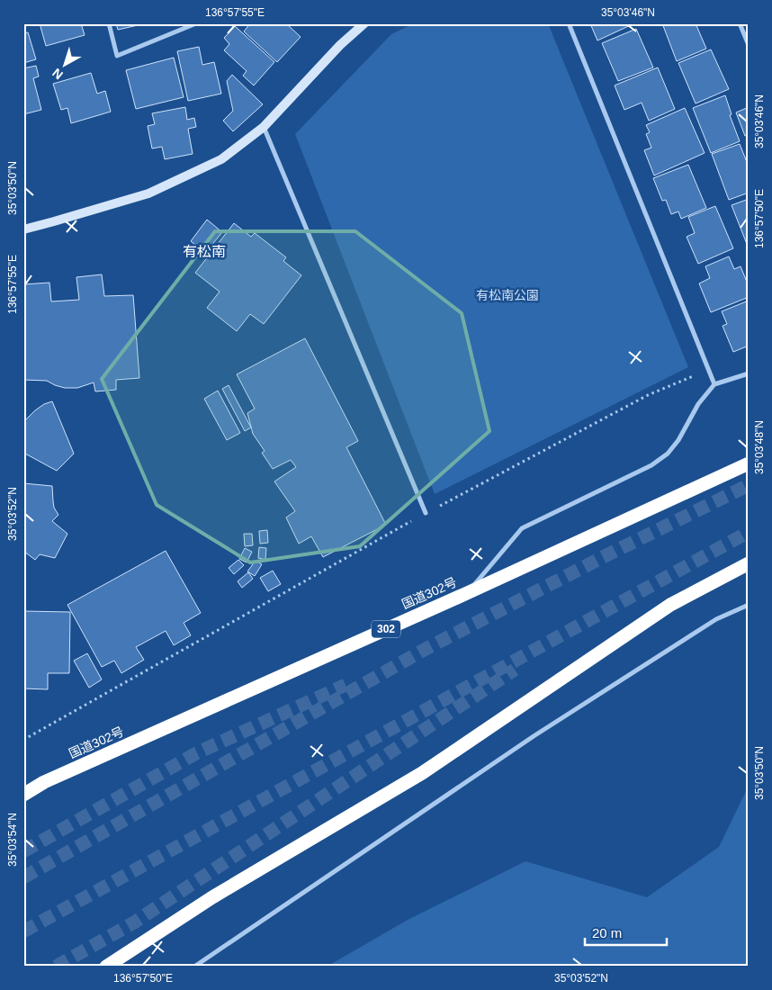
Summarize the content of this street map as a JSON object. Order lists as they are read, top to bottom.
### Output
{
  "streets": {
    "highway": ["国道302号", "302"]
  },
  "districts": ["有松南"],
  "parks": ["有松南公園"],
  "scale_bar": "20 m",
  "north": "bottom left",
  "coordinates": [
    "136°57'55\"E",
    "35°03'46\"N",
    "35°03'50\"N",
    "136°57'50\"E",
    "35°03'48\"N",
    "35°03'52\"N",
    "35°03'54\"N"
  ]
}
